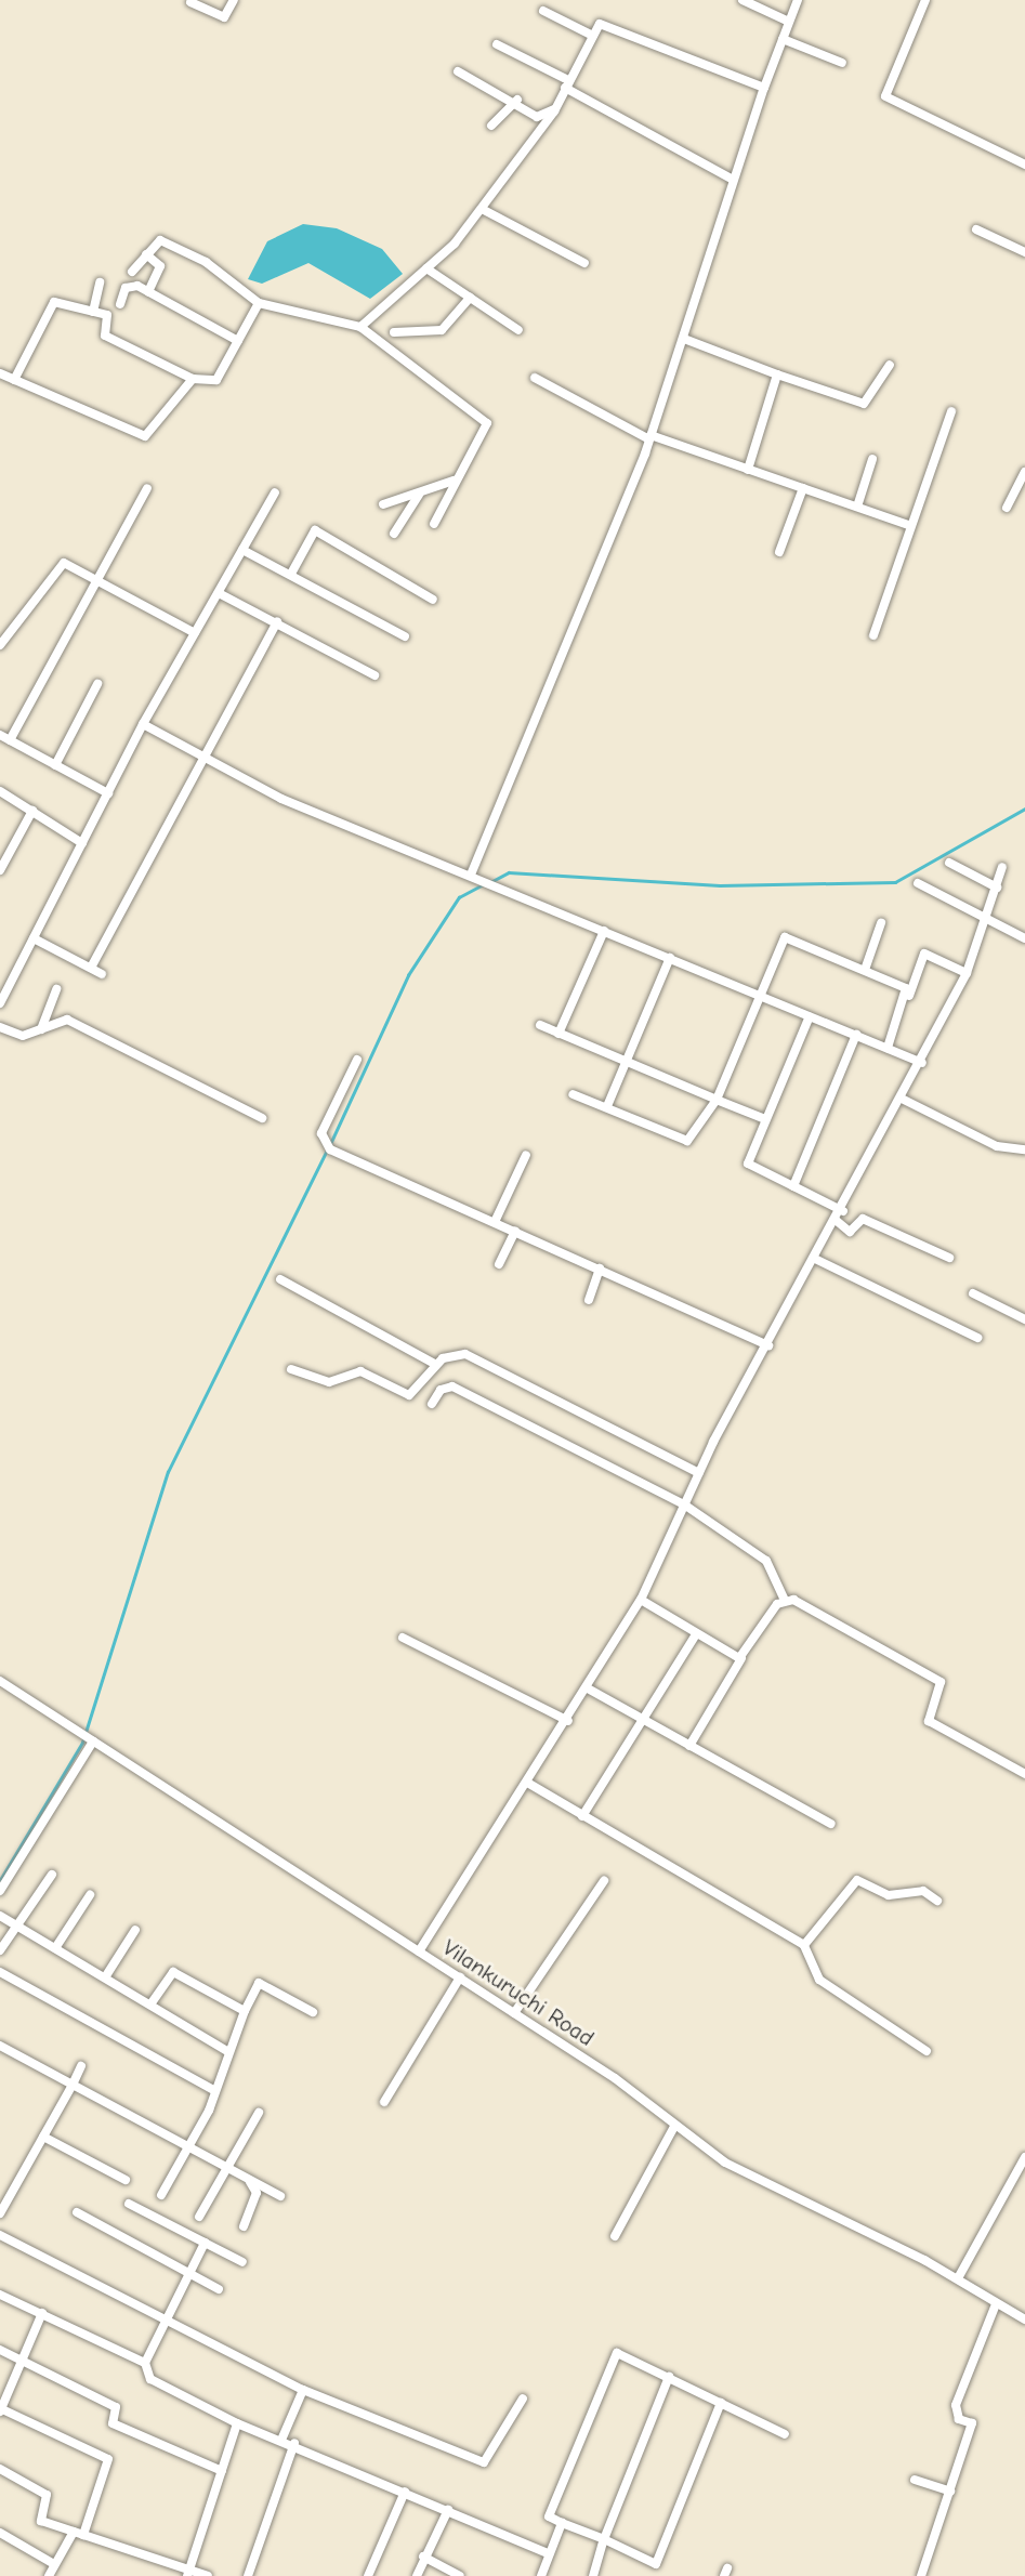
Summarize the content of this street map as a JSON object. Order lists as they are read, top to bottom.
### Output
{
  "streets": {
    "street": ["Vilankuruchi Road"]
  }
}
